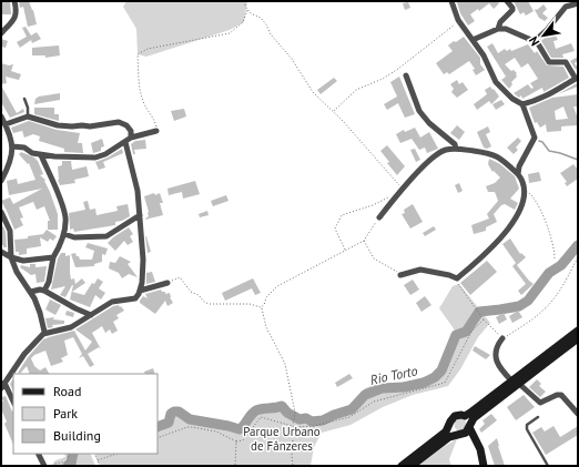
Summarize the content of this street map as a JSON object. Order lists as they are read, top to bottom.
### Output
{
  "water": ["Rio Torto"],
  "parks": ["Parque Urbano de Fânzeres"],
  "legend": ["Road", "Park", "Building"],
  "north": "bottom left"
}
